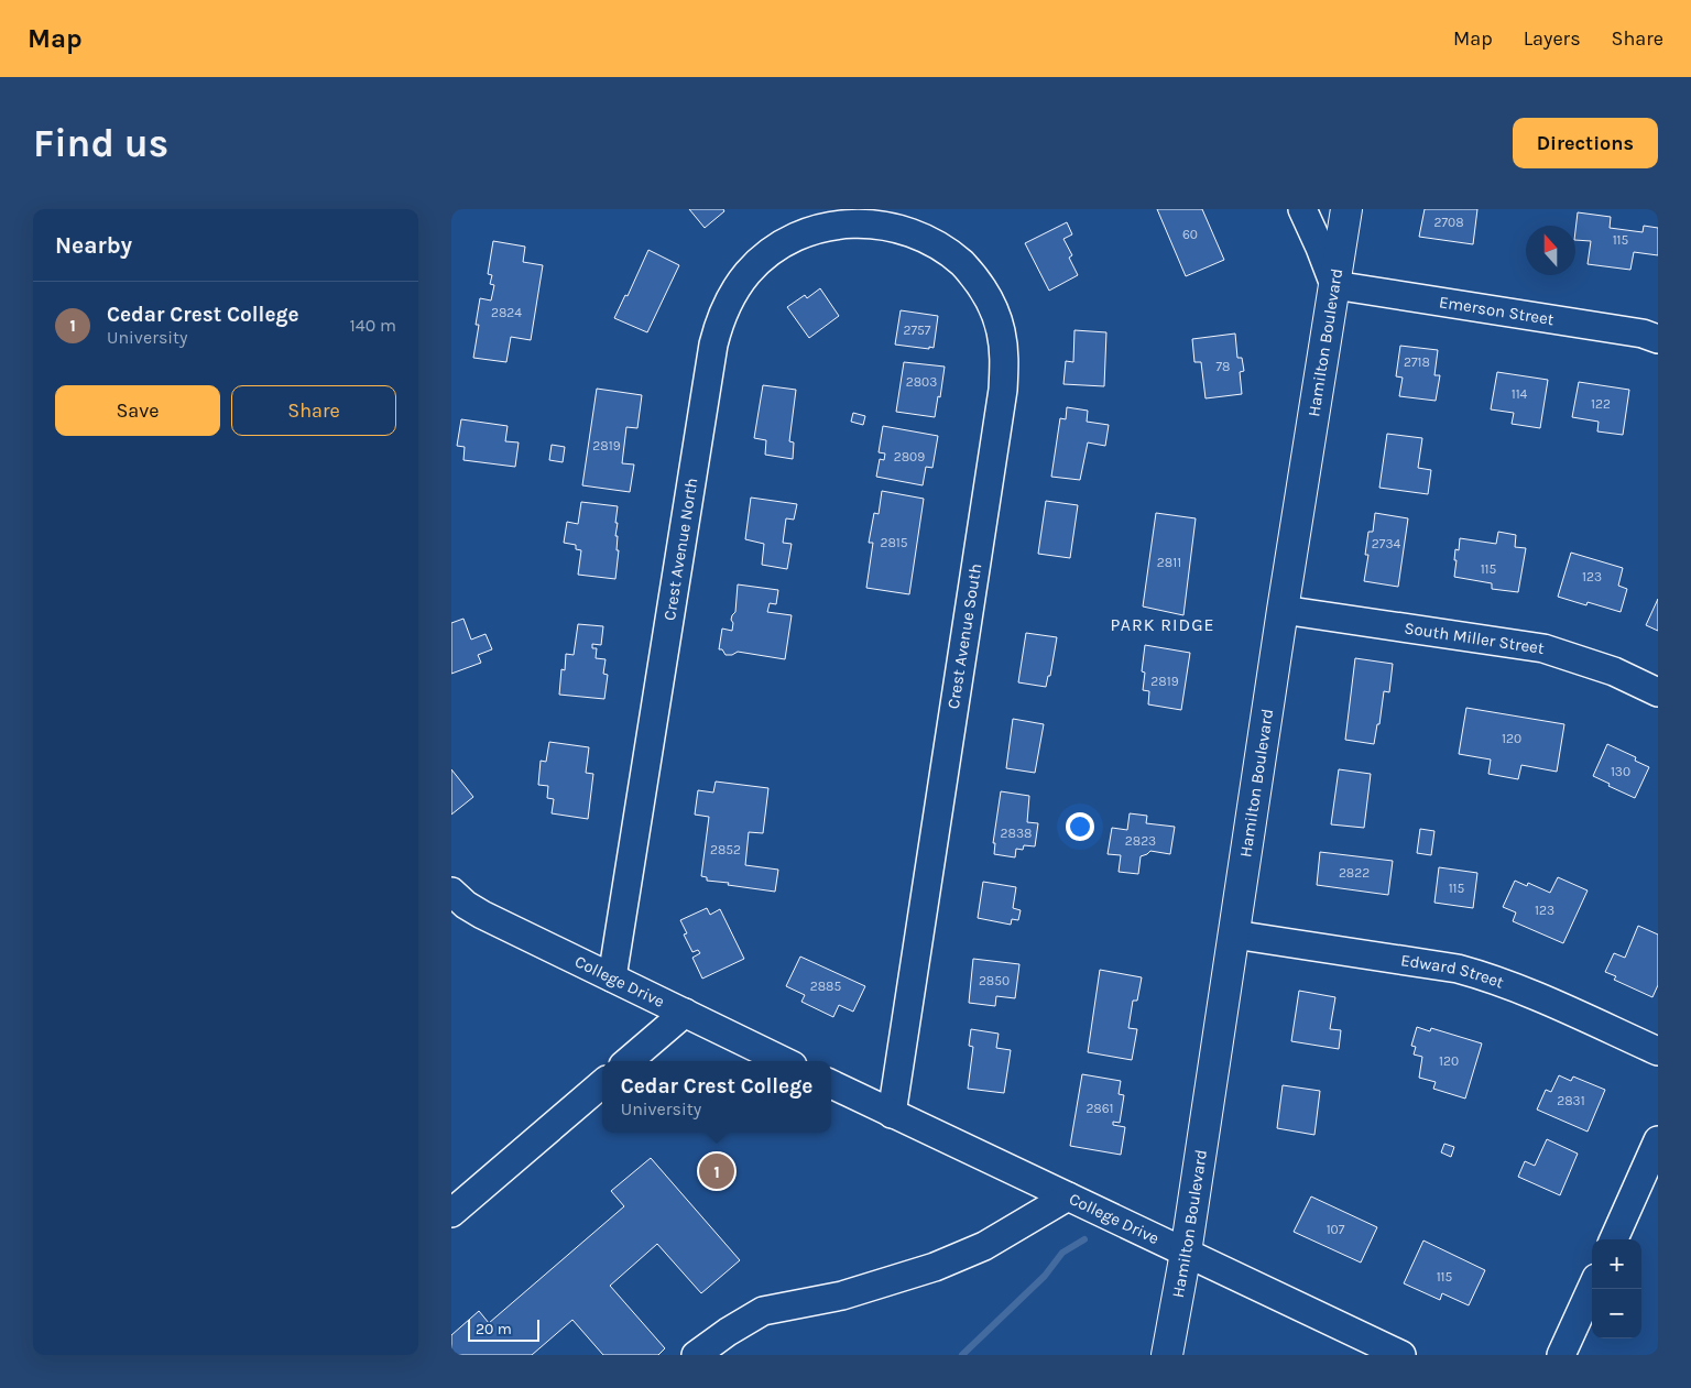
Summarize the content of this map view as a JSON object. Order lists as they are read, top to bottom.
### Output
{
  "streets": {
    "main road": ["Hamilton Boulevard"],
    "street": [
      "Emerson Street",
      "Crest Avenue North",
      "Crest Avenue South",
      "South Miller Street",
      "Edward Street",
      "College Drive"
    ]
  },
  "crossings": [
    ["Emerson Street", "Hamilton Boulevard"],
    ["Hamilton Boulevard", "South Miller Street"],
    ["Hamilton Boulevard", "Edward Street"],
    ["Hamilton Boulevard", "College Drive"],
    ["Crest Avenue North", "Crest Avenue South"],
    ["Crest Avenue North", "College Drive"],
    ["Crest Avenue South", "College Drive"]
  ],
  "districts": ["PARK RIDGE"],
  "house_numbers": [
    "2708",
    "60",
    "115",
    "2824",
    "2757",
    "2718",
    "78",
    "2803",
    "114",
    "122",
    "2819",
    "2809",
    "2815",
    "2734",
    "2811",
    "115",
    "123",
    "2819",
    "120",
    "130",
    "2838",
    "2823",
    "2852",
    "2822",
    "115",
    "123",
    "2850",
    "2885",
    "120",
    "2831",
    "2861",
    "107",
    "115"
  ],
  "scale_bar": "20 m",
  "north": "top",
  "page": {
    "header": "Map",
    "nav": ["Map", "Layers", "Share"],
    "buttons": [
      "Directions",
      ["Save", "Share"]
    ],
    "title": "Find us",
    "heading": "Nearby",
    "list": [
      {
        "mark": "1",
        "name": "Cedar Crest College",
        "note": "University",
        "value": "140 m"
      }
    ],
    "popup": ["Cedar Crest College", "University"],
    "pins": "1",
    "map_buttons": ["+", "−"],
    "scale": "20 m"
  }
}
